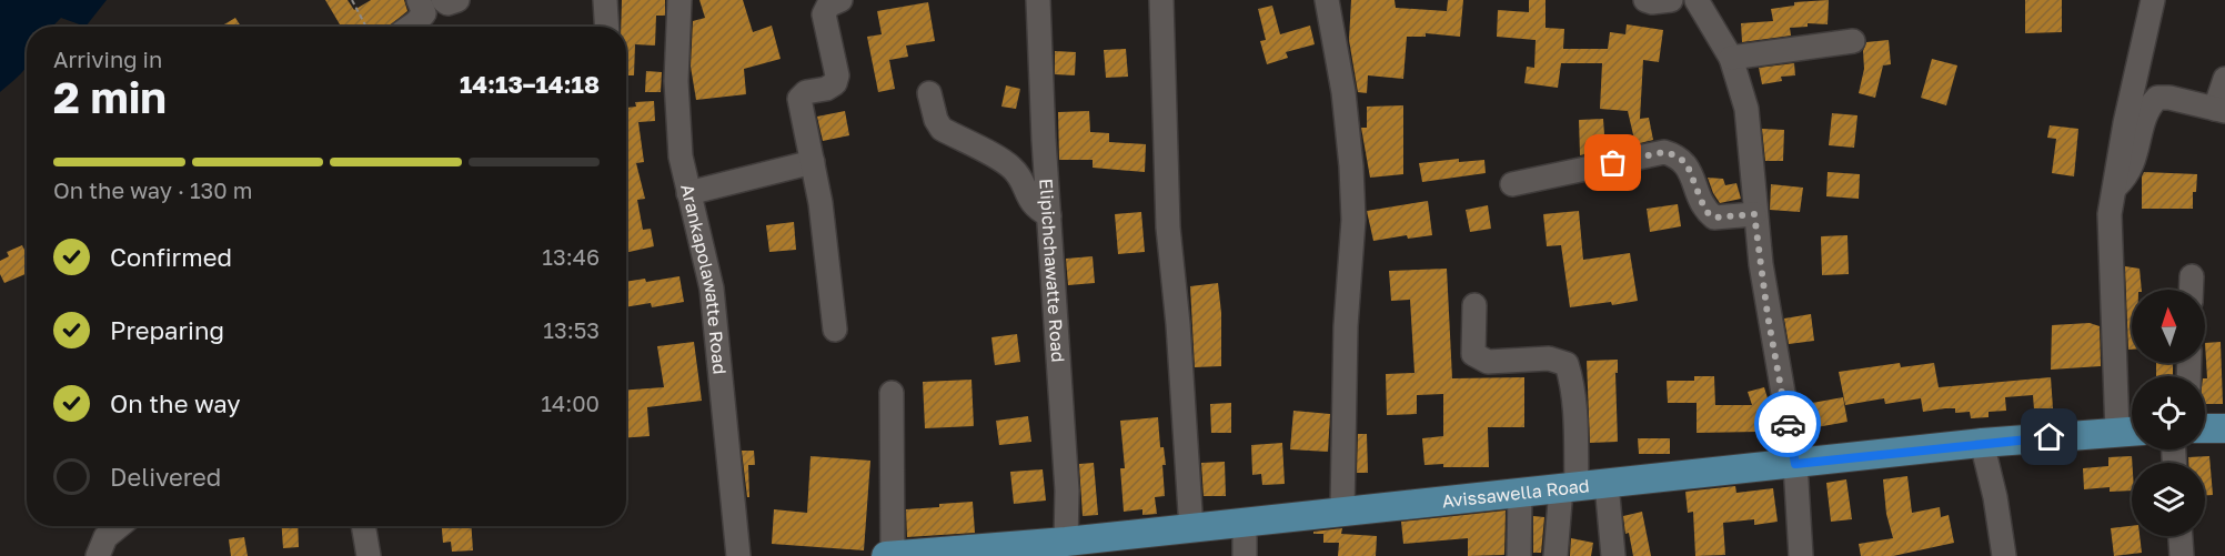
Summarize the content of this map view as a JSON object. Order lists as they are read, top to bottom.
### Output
{
  "streets": {
    "main road": ["Avissawella Road"],
    "street": ["Elipichchawatte Road", "Arankapolawatte Road"]
  },
  "crossings": [
    ["Elipichchawatte Road", "Avissawella Road"]
  ],
  "north": "top",
  "page": {
    "heading": ["2 min", "Arriving in", "14:13–14:18"],
    "bar": "On the way · 130 m",
    "list": [
      ["Confirmed", "13:46"],
      ["Preparing", "13:53"],
      ["On the way", "14:00"],
      "Delivered"
    ]
  }
}
